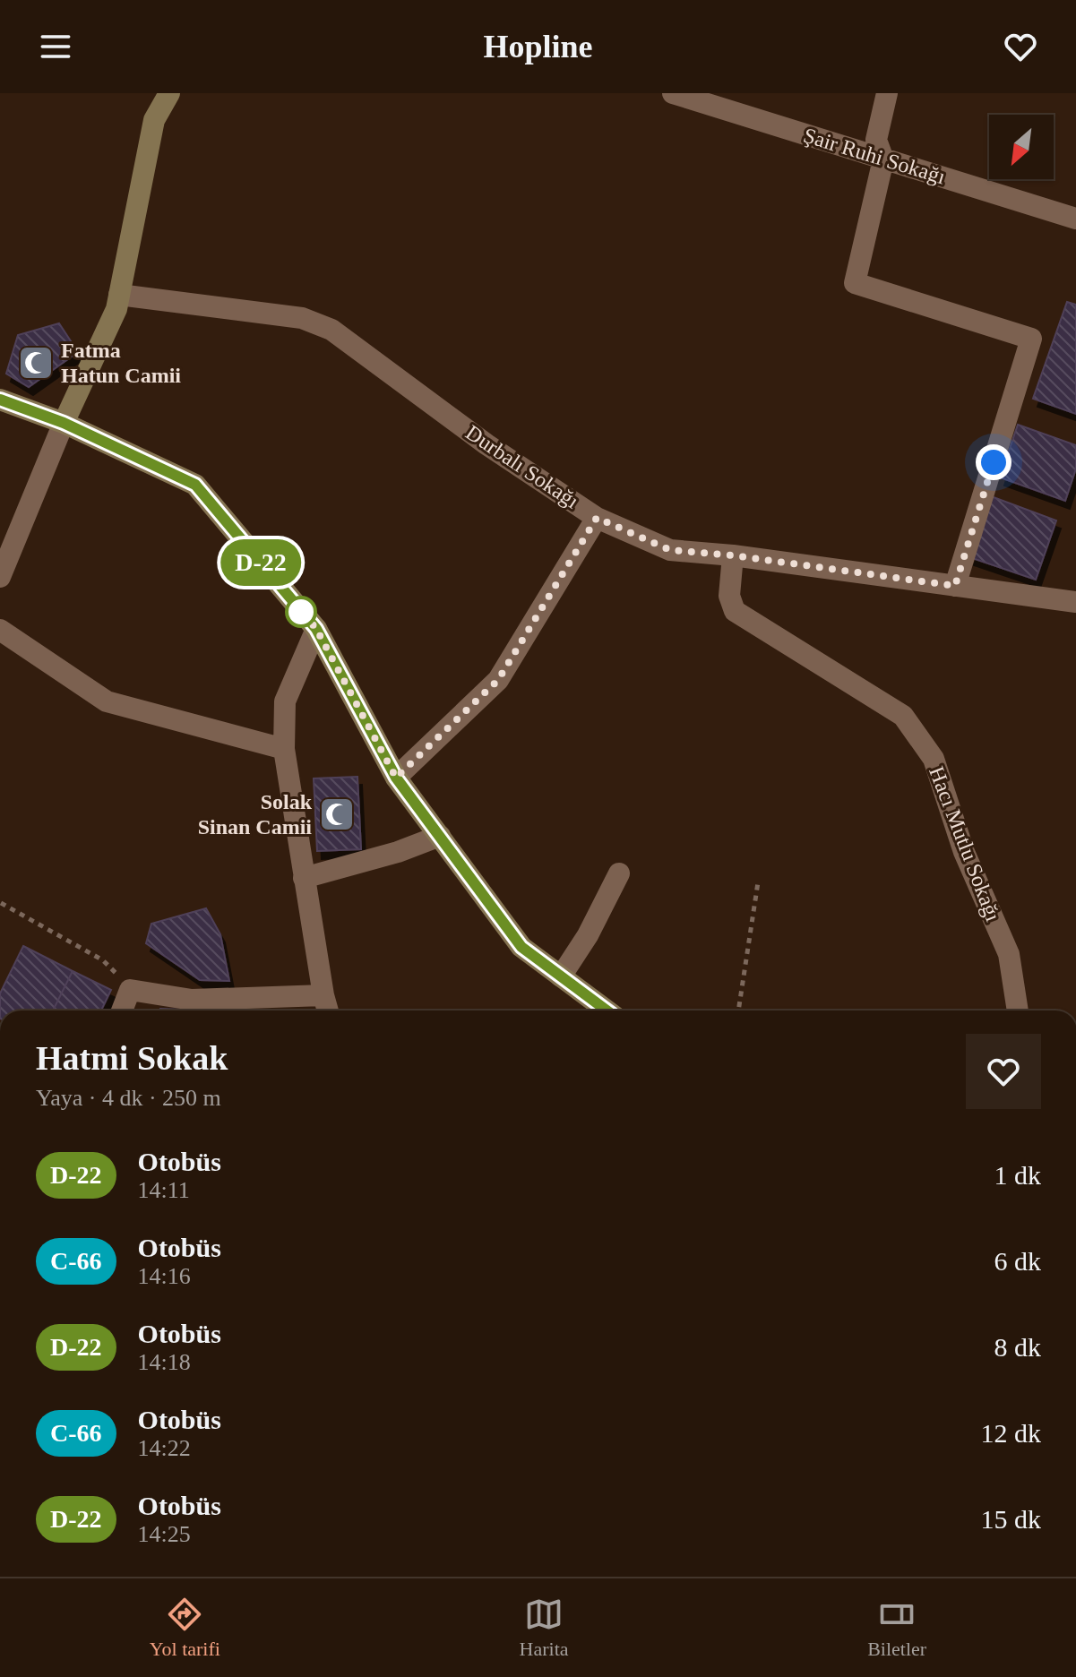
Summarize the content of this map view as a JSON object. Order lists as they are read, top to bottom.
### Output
{
  "streets": {
    "street": ["Şair Ruhi Sokağı", "Durbalı Sokağı", "Hacı Mutlu Sokağı"]
  },
  "crossings": [
    ["Durbalı Sokağı", "Hacı Mutlu Sokağı"]
  ],
  "places": {
    "mosque": ["Fatma Hatun Camii", "Solak Sinan Camii"]
  },
  "lines": ["bus line D-22"],
  "north": "bottom left",
  "page": {
    "header": "Hopline",
    "on_map": "D-22",
    "heading": ["Hatmi Sokak", "Yaya · 4 dk · 250 m"],
    "list": [
      {
        "mark": "D-22",
        "name": "Otobüs",
        "note": "14:11",
        "value": "1 dk"
      },
      {
        "mark": "C-66",
        "name": "Otobüs",
        "note": "14:16",
        "value": "6 dk"
      },
      {
        "mark": "D-22",
        "name": "Otobüs",
        "note": "14:18",
        "value": "8 dk"
      },
      {
        "mark": "C-66",
        "name": "Otobüs",
        "note": "14:22",
        "value": "12 dk"
      },
      {
        "mark": "D-22",
        "name": "Otobüs",
        "note": "14:25",
        "value": "15 dk"
      }
    ],
    "tabs": ["Yol tarifi", "Harita", "Biletler"]
  }
}
